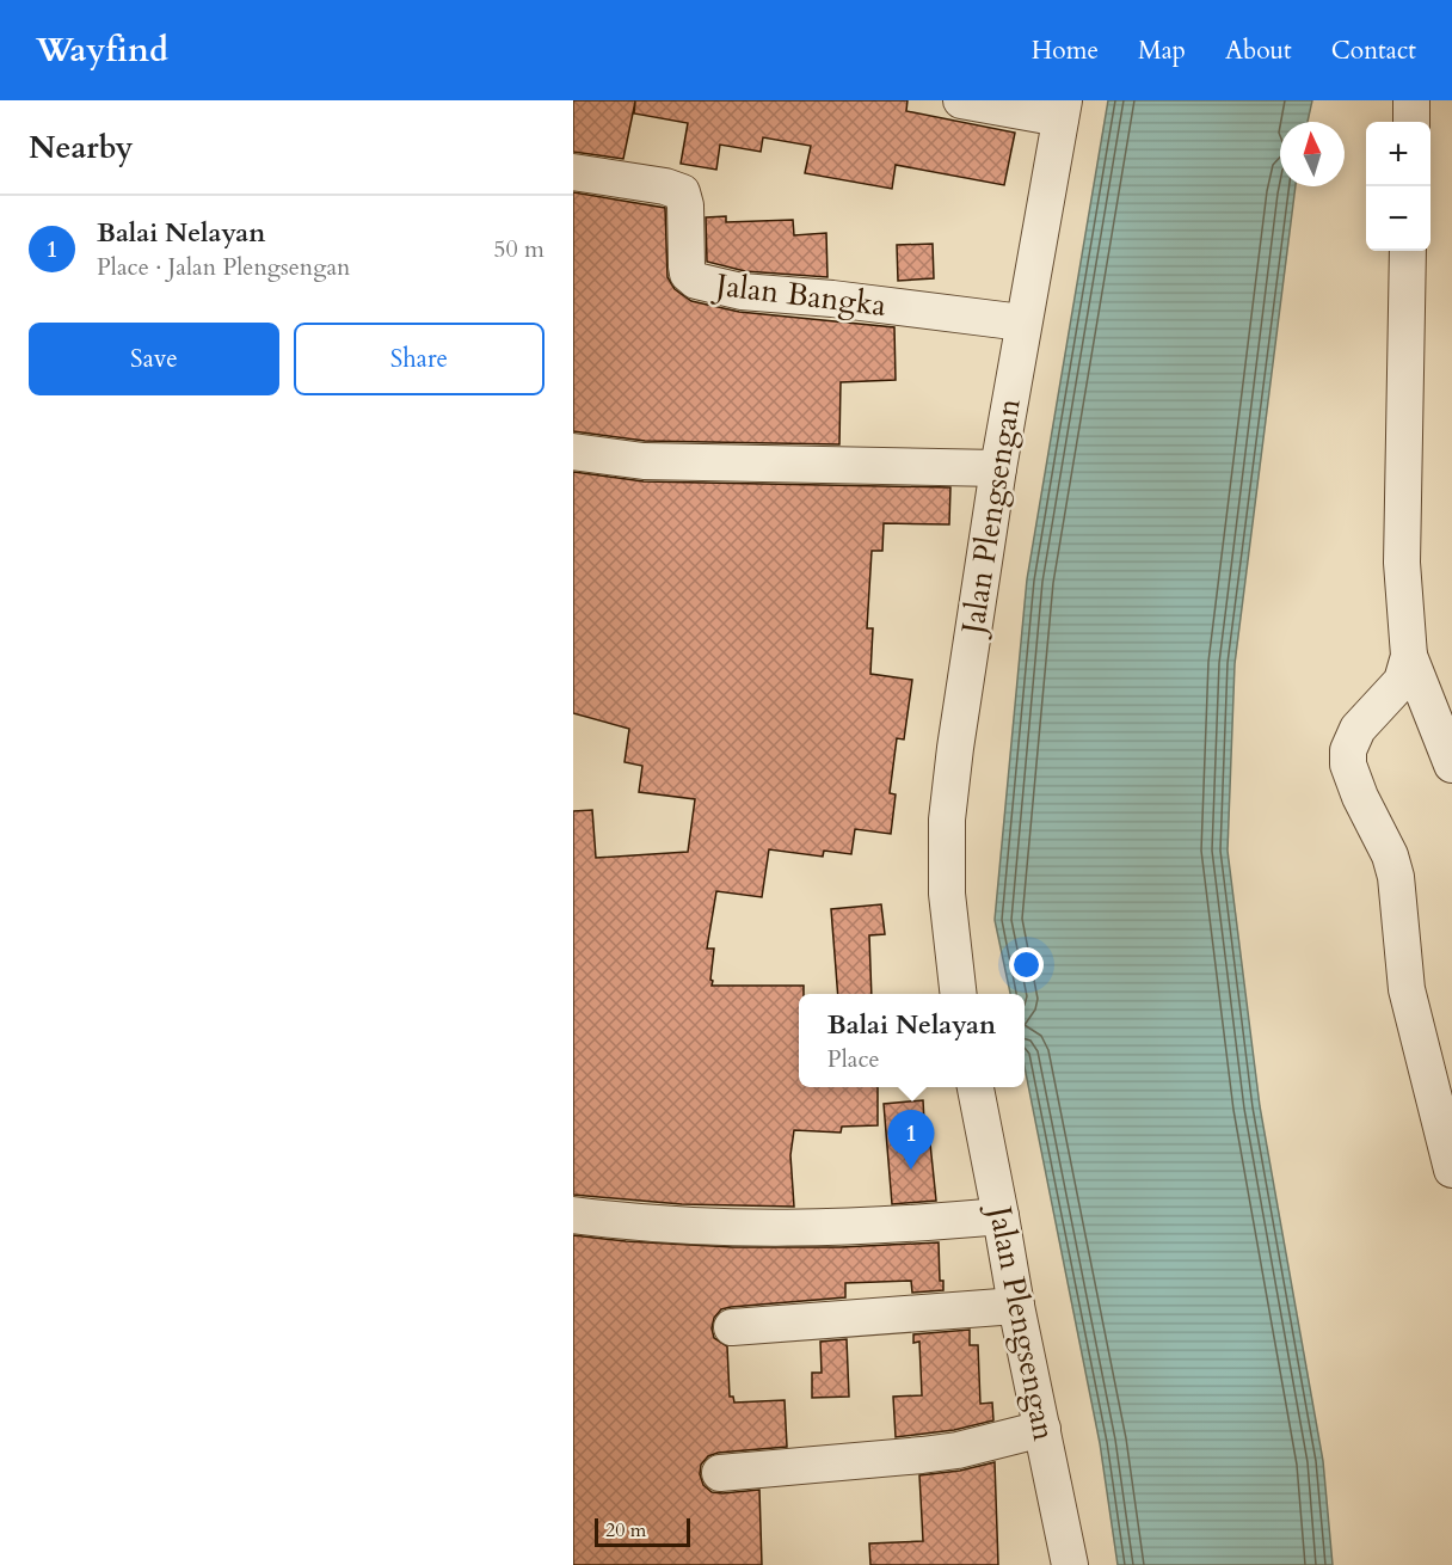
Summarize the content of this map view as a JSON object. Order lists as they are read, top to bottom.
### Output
{
  "streets": {
    "street": ["Jalan Bangka", "Jalan Plengsengan"]
  },
  "crossings": [
    ["Jalan Bangka", "Jalan Plengsengan"]
  ],
  "scale_bar": "20 m",
  "north": "top",
  "page": {
    "header": "Wayfind",
    "nav": [
      "Home",
      "Map",
      "About",
      "Contact"
    ],
    "heading": "Nearby",
    "map_buttons": ["+", "−"],
    "list": [
      {
        "mark": "1",
        "name": "Balai Nelayan",
        "note": "Place · Jalan Plengsengan",
        "value": "50 m"
      }
    ],
    "buttons": ["Save", "Share"],
    "popup": ["Balai Nelayan", "Place"],
    "pins": "1",
    "scale": "20 m"
  }
}
